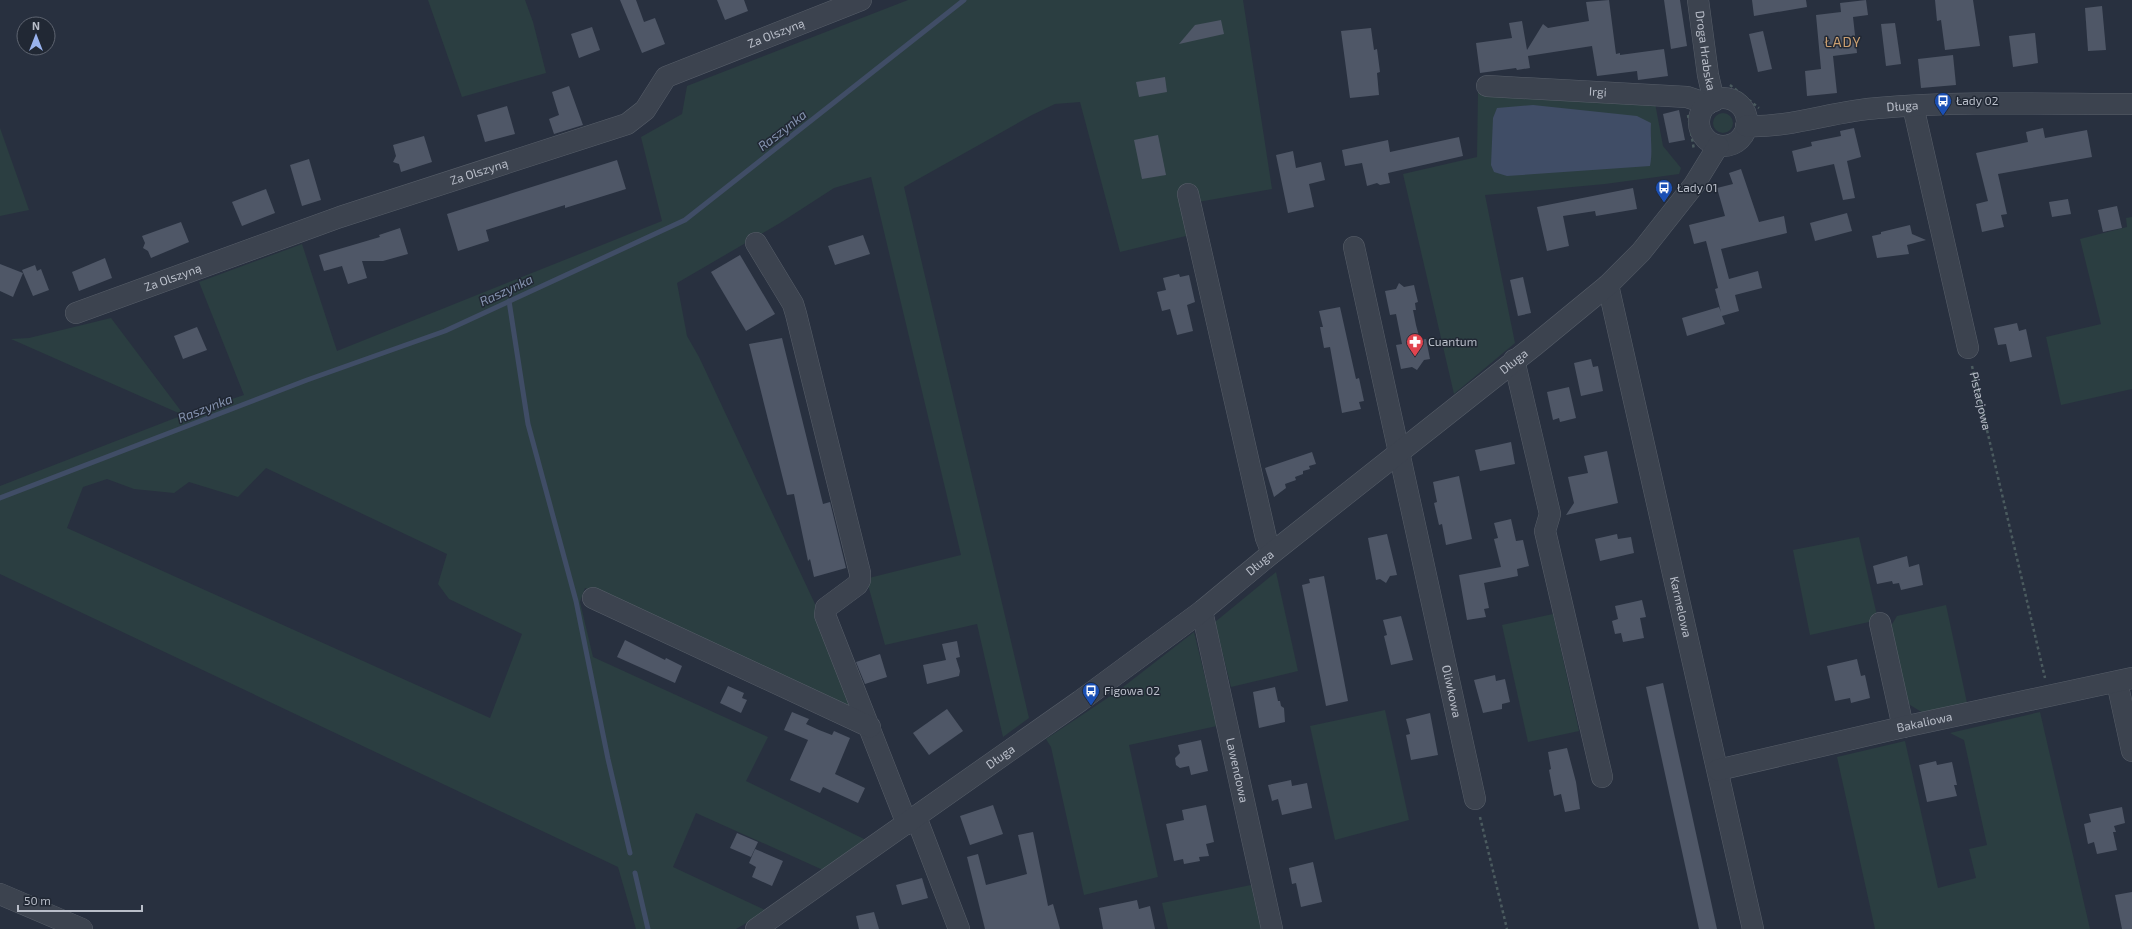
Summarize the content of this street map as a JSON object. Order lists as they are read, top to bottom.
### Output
{
  "streets": {
    "street": [
      "Za Olszyną",
      "Droga Hrabska",
      "Irgi",
      "Długa",
      "Karmelowa",
      "Oliwkowa",
      "Bakaliowa",
      "Lawendowa"
    ],
    "path": ["Pistacjowa"]
  },
  "crossings": [
    ["Droga Hrabska", "Irgi"],
    ["Droga Hrabska", "Długa"],
    ["Irgi", "Długa"],
    ["Długa", "Karmelowa"],
    ["Długa", "Oliwkowa"],
    ["Długa", "Lawendowa"],
    ["Pistacjowa", "Bakaliowa"],
    ["Karmelowa", "Bakaliowa"]
  ],
  "districts": ["ŁADY"],
  "water": ["Raszynka"],
  "places": {
    "bus stop": ["Łady 02", "Łady 01", "Figowa 02"],
    "pharmacy": ["Cuantum"]
  },
  "scale_bar": "50 m",
  "north": "top"
}
